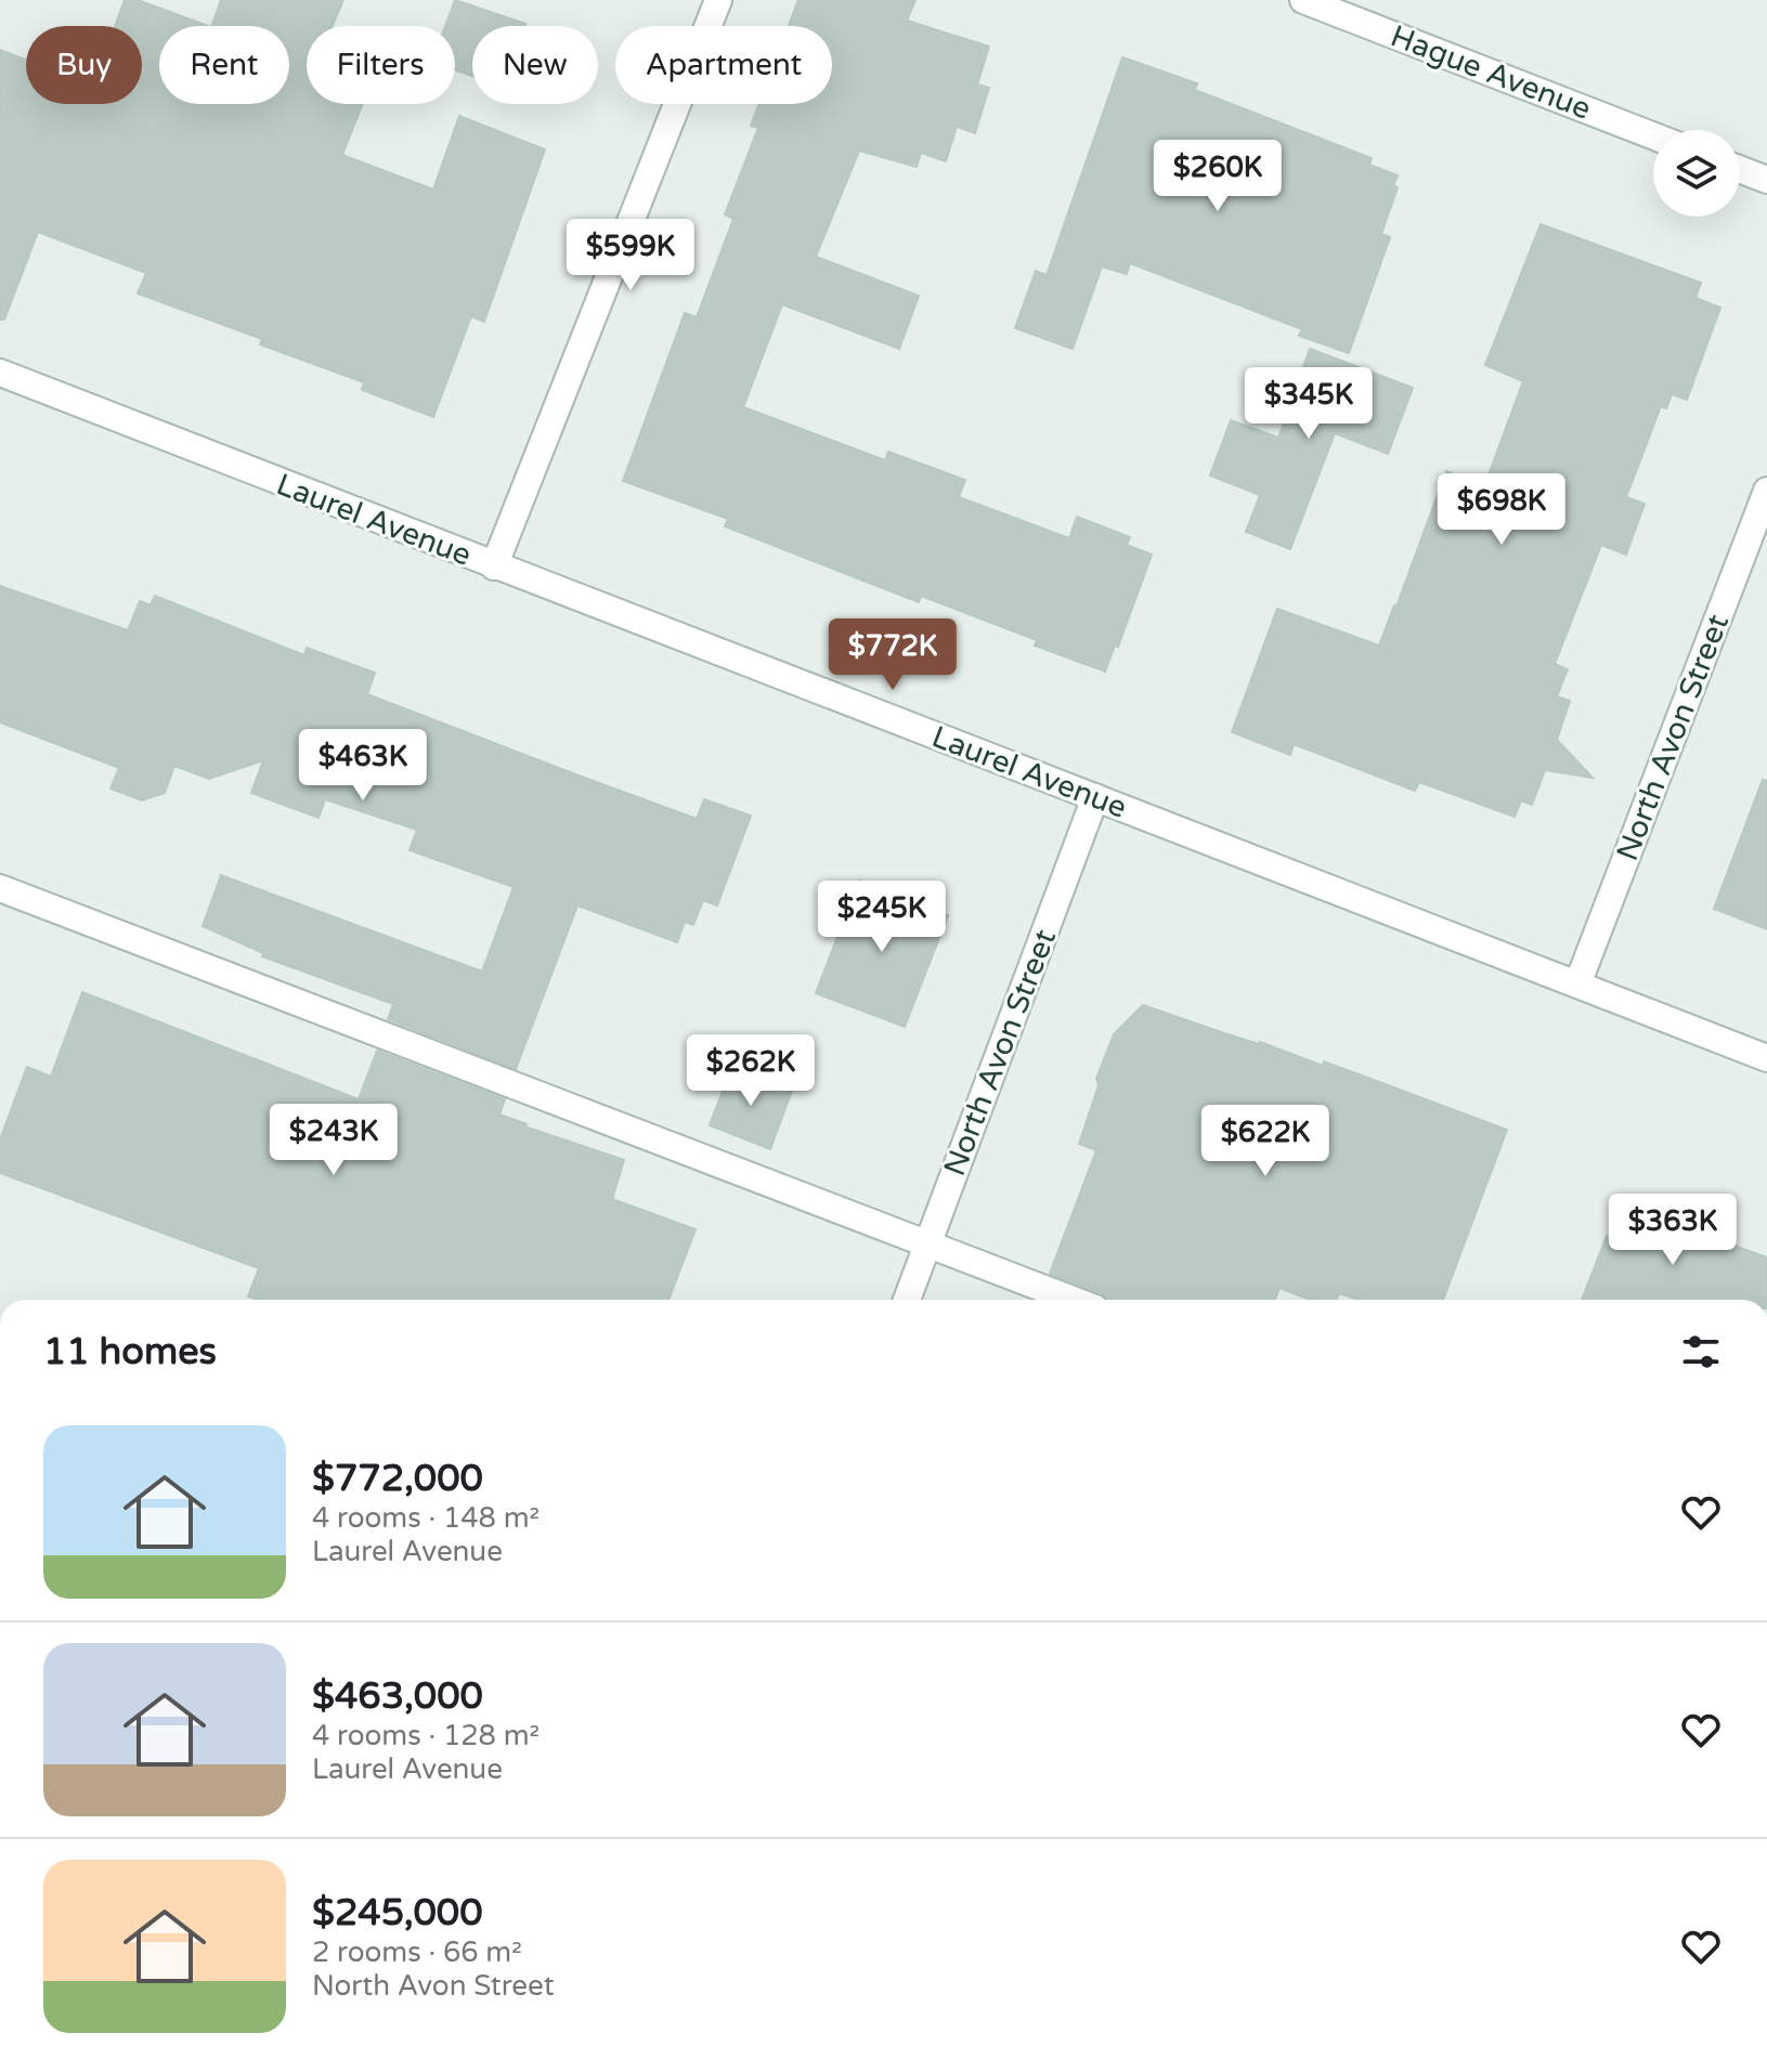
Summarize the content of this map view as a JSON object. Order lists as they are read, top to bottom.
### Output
{
  "streets": {
    "street": ["Hague Avenue", "Laurel Avenue", "North Avon Street"]
  },
  "crossings": [
    ["Laurel Avenue", "North Avon Street"]
  ],
  "page": {
    "chip": [
      "Buy",
      "Rent",
      "Filters",
      "New",
      "Apartment"
    ],
    "price": [
      "$260K",
      "$599K",
      "$345K",
      "$698K",
      "$772K",
      "$463K",
      "$245K",
      "$262K",
      "$243K",
      "$622K",
      "$363K"
    ],
    "heading": "11 homes",
    "list": [
      {
        "name": "$772,000",
        "note": "4 rooms · 148 m² · Laurel Avenue"
      },
      {
        "name": "$463,000",
        "note": "4 rooms · 128 m² · Laurel Avenue"
      },
      {
        "name": "$245,000",
        "note": "2 rooms · 66 m² · North Avon Street"
      }
    ]
  }
}
